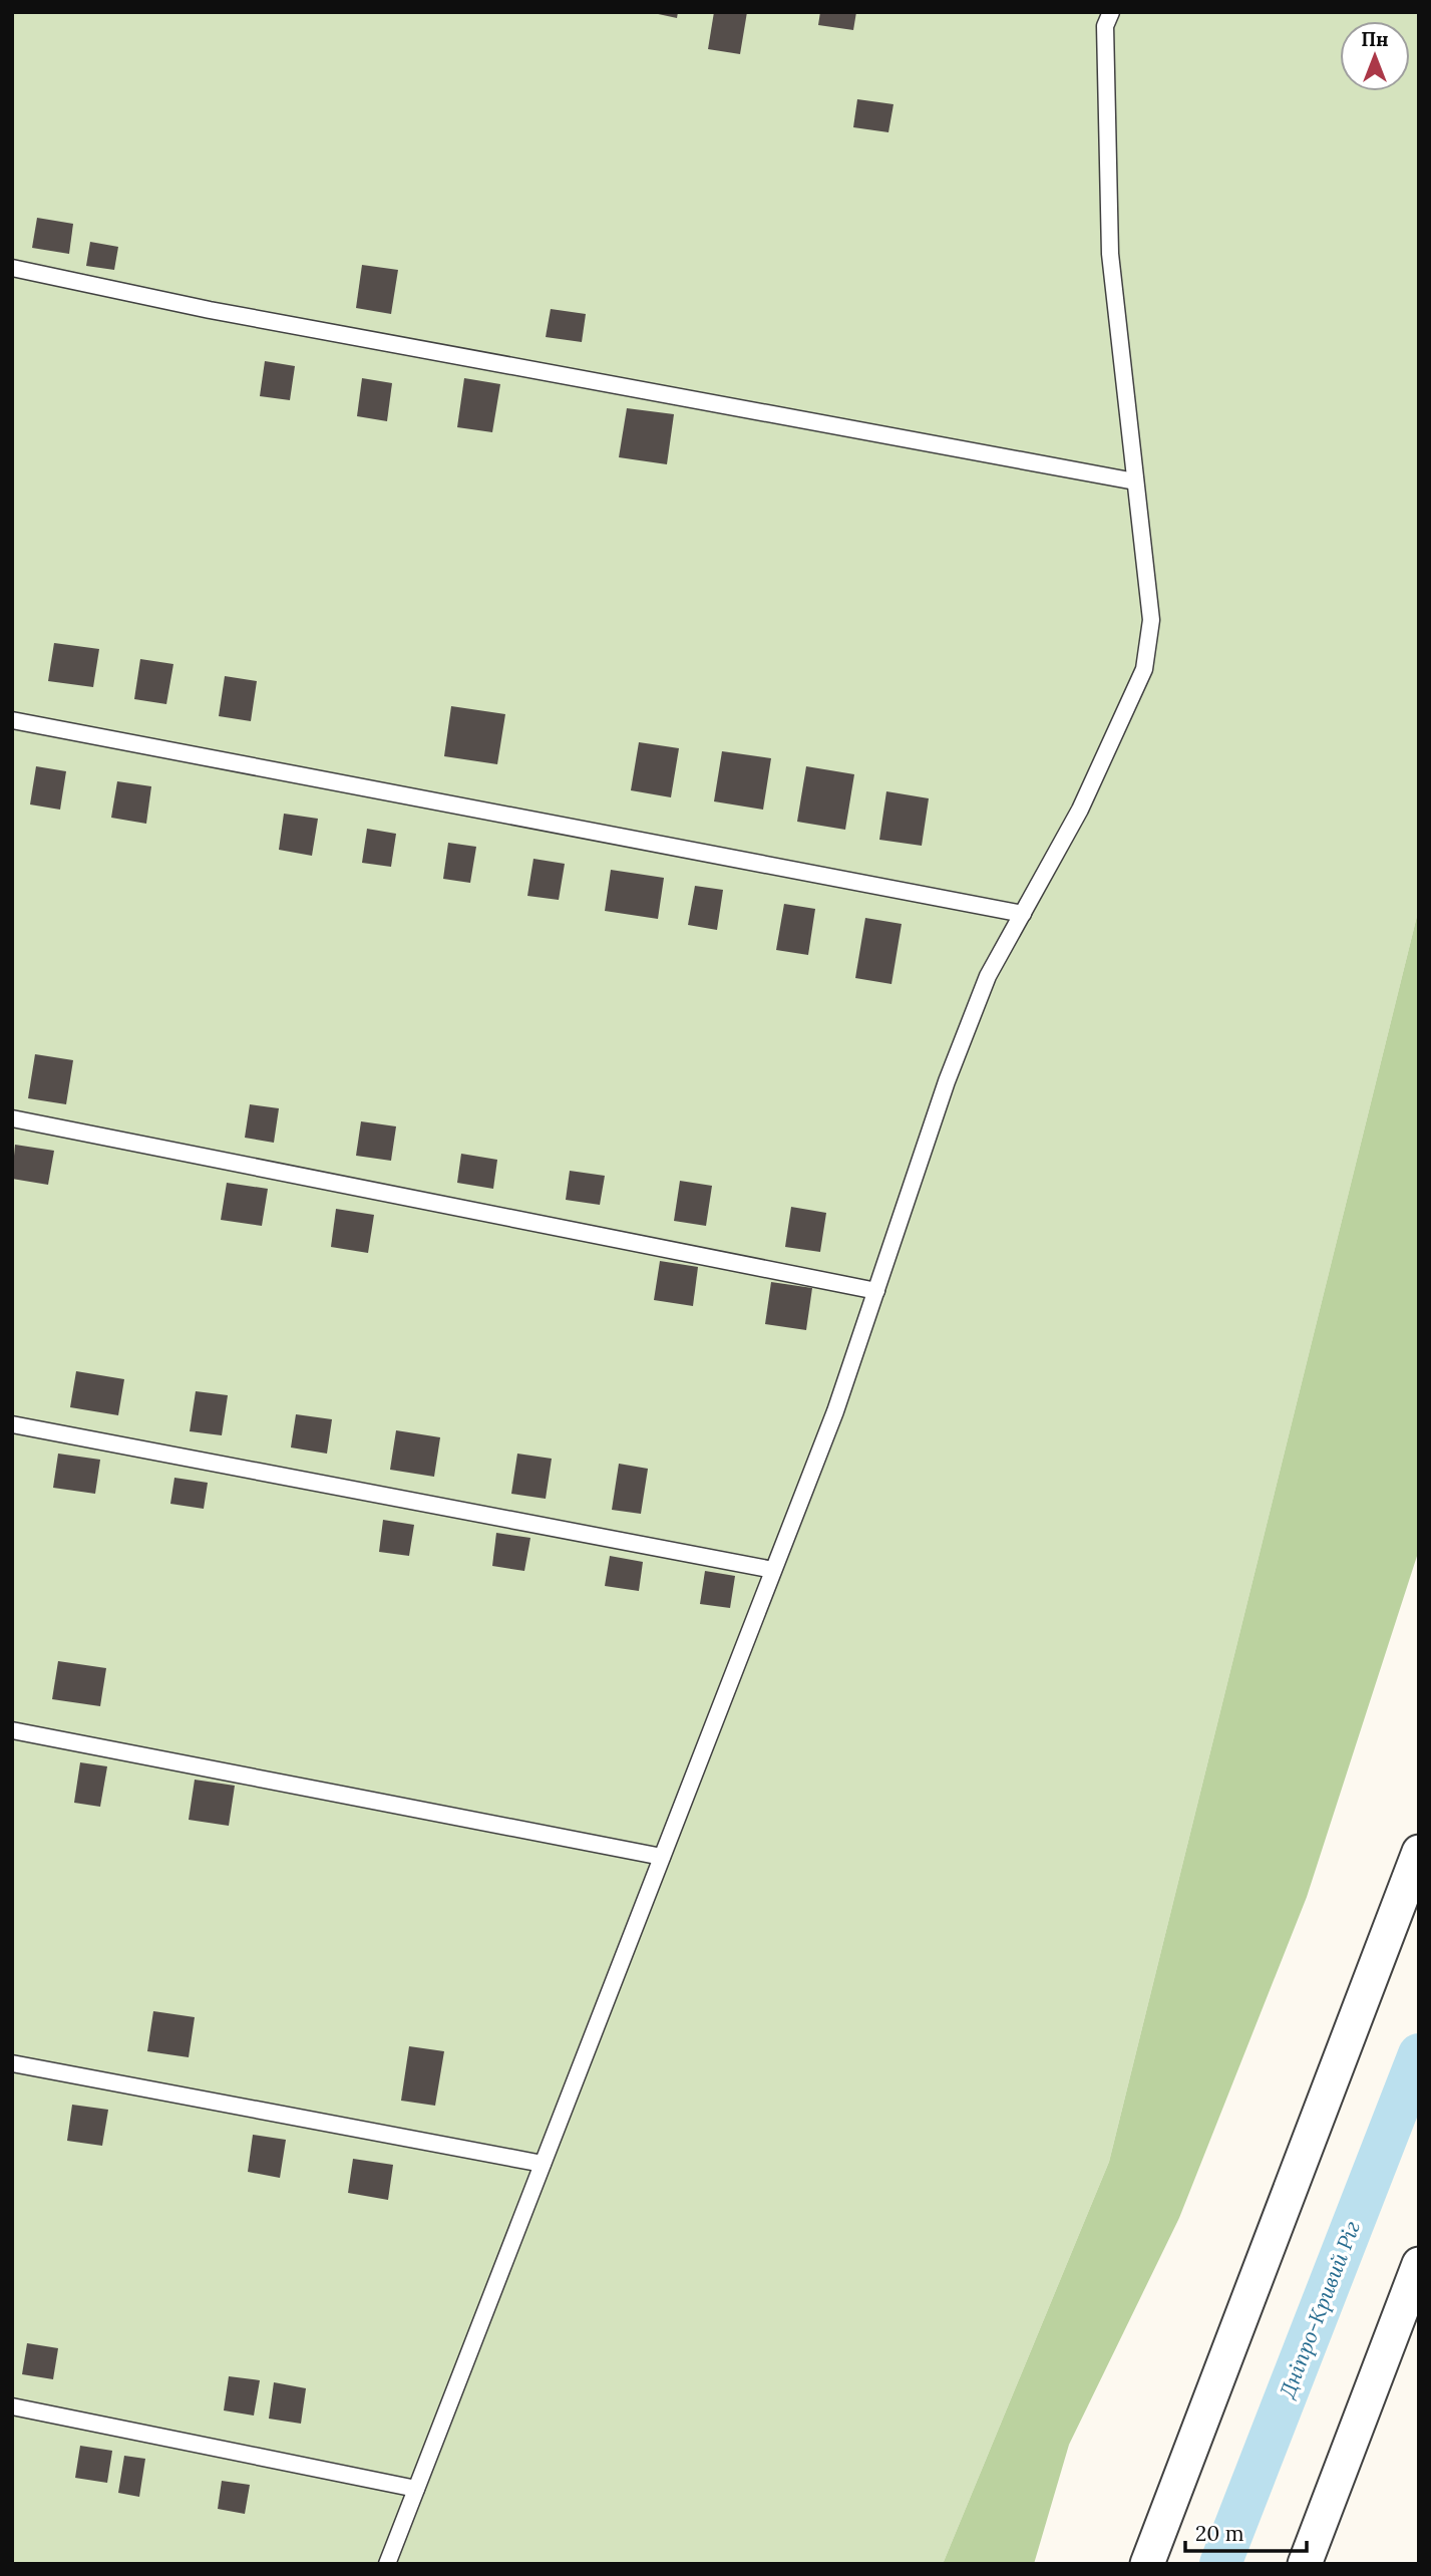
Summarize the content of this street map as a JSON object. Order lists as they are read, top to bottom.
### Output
{
  "water": ["Дніпро-Кривий Ріг"],
  "scale_bar": "20 m",
  "north": "top"
}
